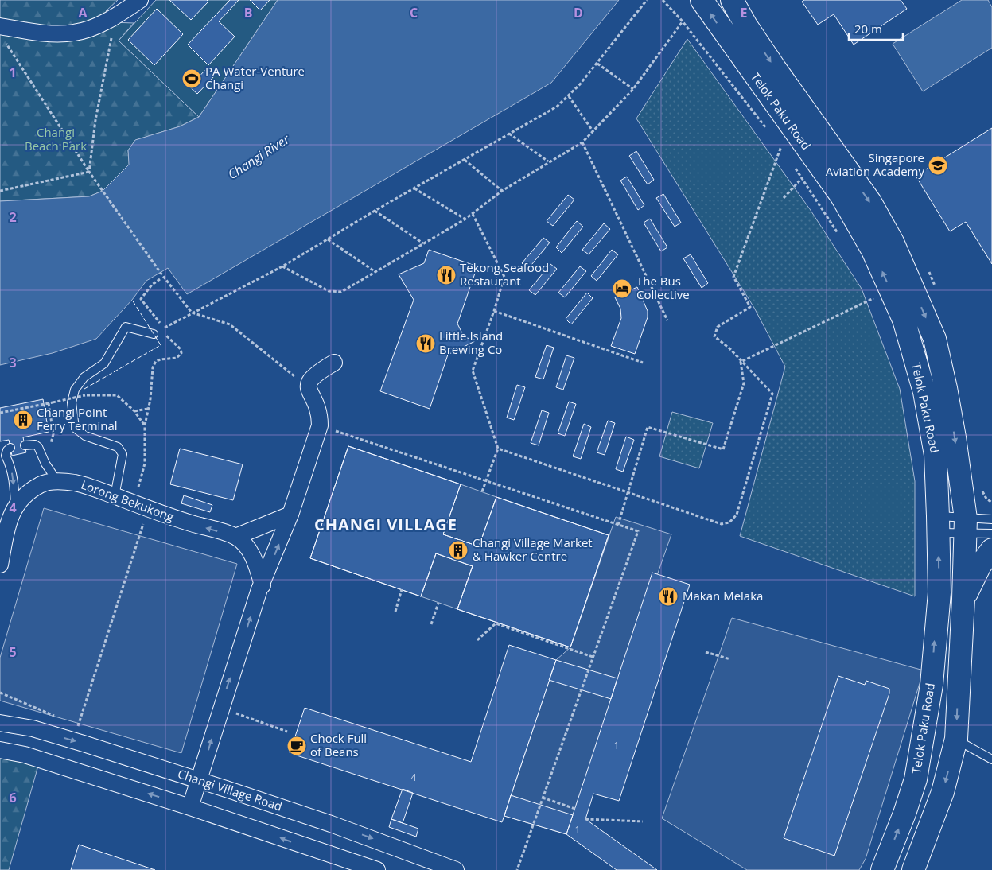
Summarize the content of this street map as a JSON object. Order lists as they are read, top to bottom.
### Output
{
  "streets": {
    "main road": ["Telok Paku Road"],
    "street": ["Lorong Bekukong", "Changi Village Road"]
  },
  "districts": ["CHANGI VILLAGE"],
  "water": ["Changi River"],
  "parks": ["Changi Beach Park"],
  "places": {
    "sports": ["PA Water-Venture Changi"],
    "school or university": ["Singapore Aviation Academy"],
    "restaurant": ["Tekong Seafood Restaurant", "Little Island Brewing Co", "Makan Melaka"],
    "hotel": ["The Bus Collective"],
    "building": ["Changi Point Ferry Terminal", "Changi Village Market & Hawker Centre"],
    "cafe": ["Chock Full of Beans"]
  },
  "house_numbers": ["1", "4", "1"],
  "scale_bar": "20 m",
  "grid": {
    "columns": [
      "A",
      "B",
      "C",
      "D",
      "E"
    ],
    "rows": [
      "1",
      "2",
      "3",
      "4",
      "5",
      "6"
    ]
  }
}
